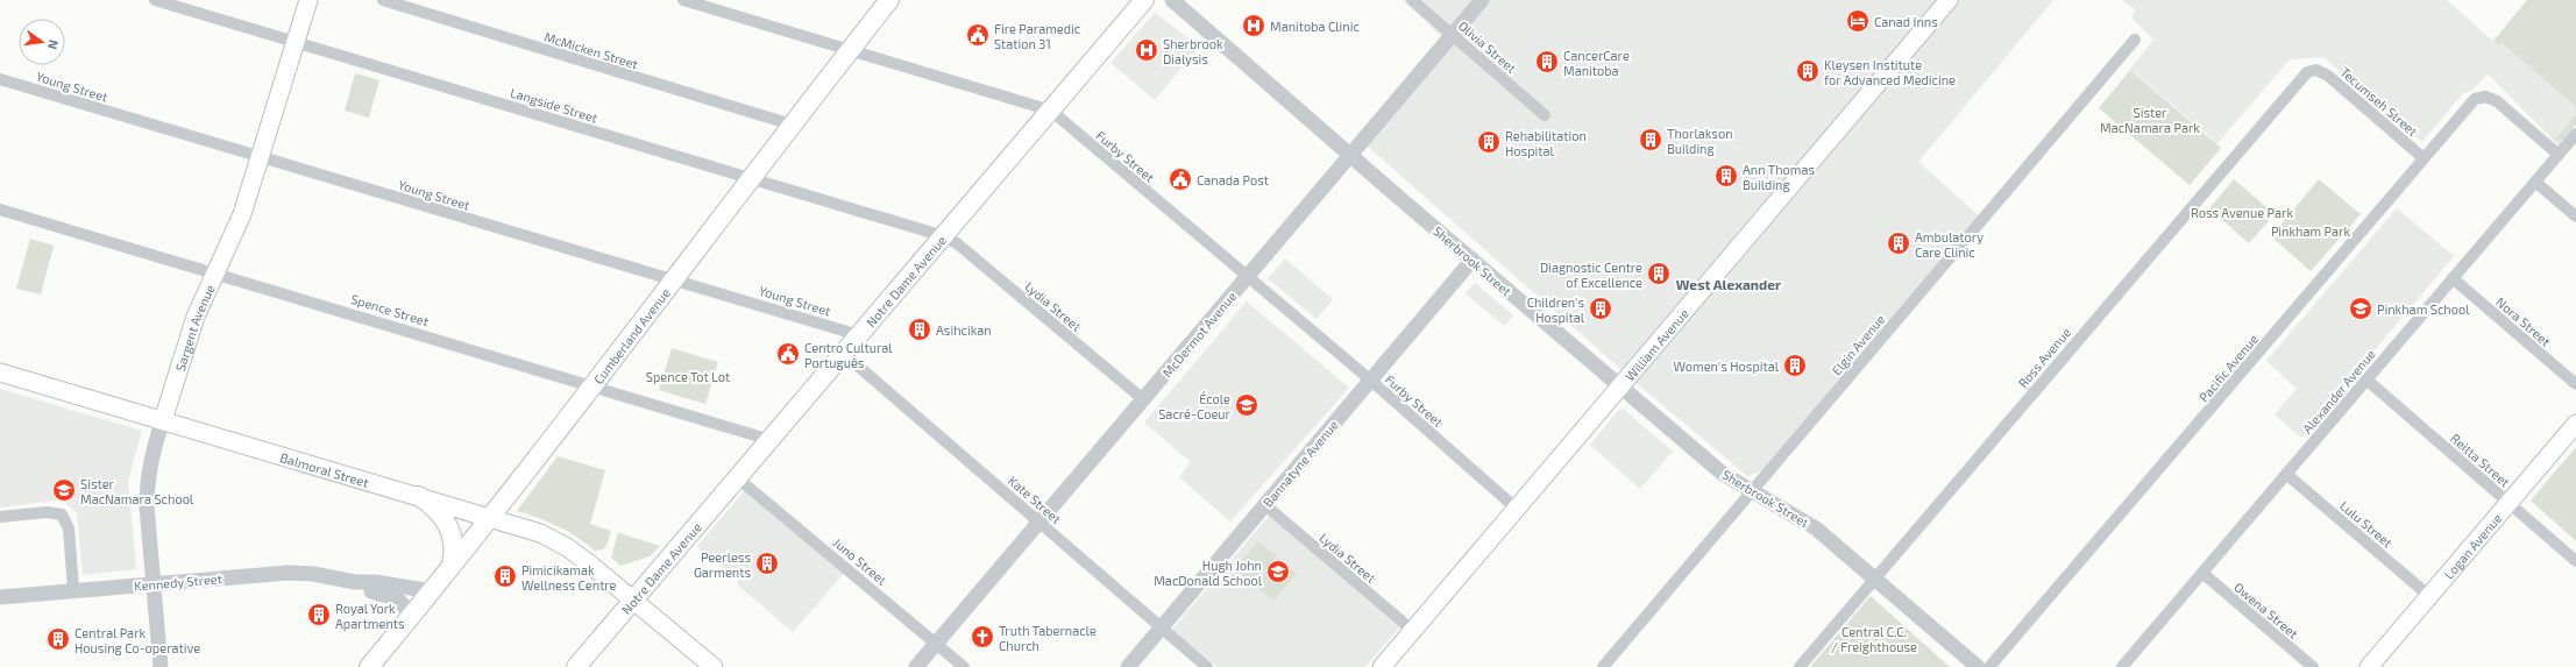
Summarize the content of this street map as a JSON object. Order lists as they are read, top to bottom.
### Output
{
  "streets": {
    "main road": [
      "Notre Dame Avenue",
      "Sargent Avenue",
      "Cumberland Avenue",
      "William Avenue",
      "Balmoral Street",
      "Logan Avenue"
    ],
    "street": [
      "Olivia Street",
      "McMicken Street",
      "Young Street",
      "Tecumseh Street",
      "Langside Street",
      "Furby Street",
      "Sherbrook Street",
      "Lydia Street",
      "Spence Street",
      "Nora Street",
      "McDermot Avenue",
      "Elgin Avenue",
      "Ross Avenue",
      "Pacific Avenue",
      "Alexander Avenue",
      "Reitta Street",
      "Bannatyne Avenue",
      "Kate Street",
      "Lulu Street",
      "Juno Street",
      "Kennedy Street",
      "Owena Street"
    ]
  },
  "crossings": [
    ["Olivia Street", "McDermot Avenue"],
    ["McMicken Street", "Cumberland Avenue"],
    ["Young Street", "Notre Dame Avenue"],
    ["Young Street", "Sargent Avenue"],
    ["Young Street", "Cumberland Avenue"],
    ["Tecumseh Street", "Ross Avenue"],
    ["Tecumseh Street", "Pacific Avenue"],
    ["Langside Street", "Notre Dame Avenue"],
    ["Langside Street", "Lydia Street"],
    ["Langside Street", "Sargent Avenue"],
    ["Langside Street", "Cumberland Avenue"],
    ["Furby Street", "Notre Dame Avenue"],
    ["Furby Street", "McDermot Avenue"],
    ["Furby Street", "Cumberland Avenue"],
    ["Furby Street", "William Avenue"],
    ["Furby Street", "Bannatyne Avenue"],
    ["Sherbrook Street", "McDermot Avenue"],
    ["Sherbrook Street", "William Avenue"],
    ["Sherbrook Street", "Elgin Avenue"],
    ["Sherbrook Street", "Ross Avenue"],
    ["Sherbrook Street", "Bannatyne Avenue"],
    ["Notre Dame Avenue", "Lydia Street"],
    ["Notre Dame Avenue", "Spence Street"],
    ["Notre Dame Avenue", "Balmoral Street"],
    ["Notre Dame Avenue", "Kate Street"],
    ["Notre Dame Avenue", "Juno Street"],
    ["Lydia Street", "McDermot Avenue"],
    ["Lydia Street", "William Avenue"],
    ["Lydia Street", "Bannatyne Avenue"],
    ["Spence Street", "Sargent Avenue"],
    ["Spence Street", "Cumberland Avenue"],
    ["Nora Street", "Alexander Avenue"],
    ["Sargent Avenue", "Balmoral Street"],
    ["Sargent Avenue", "Kennedy Street"],
    ["McDermot Avenue", "Kate Street"],
    ["McDermot Avenue", "Juno Street"],
    ["Cumberland Avenue", "Balmoral Street"],
    ["Cumberland Avenue", "Kennedy Street"],
    ["Pacific Avenue", "Alexander Avenue"],
    ["Alexander Avenue", "Reitta Street"],
    ["Alexander Avenue", "Lulu Street"],
    ["Alexander Avenue", "Owena Street"],
    ["Reitta Street", "Logan Avenue"],
    ["Bannatyne Avenue", "Kate Street"],
    ["Lulu Street", "Logan Avenue"]
  ],
  "districts": ["West Alexander"],
  "parks": [
    "Sister MacNamara Park",
    "Ross Avenue Park",
    "Pinkham Park",
    "Spence Tot Lot",
    "Central C.C. / Freighthouse"
  ],
  "places": {
    "hotel": ["Canad Inns"],
    "hospital": ["Manitoba Clinic", "Sherbrook Dialysis"],
    "public building": ["Fire Paramedic Station 31", "Canada Post", "Centro Cultural Português"],
    "building": [
      "CancerCare Manitoba",
      "Kleysen Institute for Advanced Medicine",
      "Thorlakson Building",
      "Rehabilitation Hospital",
      "Ann Thomas Building",
      "Ambulatory Care Clinic",
      "Diagnostic Centre of Excellence",
      "Children's Hospital",
      "Asihcikan",
      "Women's Hospital",
      "Peerless Garments",
      "Pimicikamak Wellness Centre",
      "Royal York Apartments",
      "Central Park Housing Co-operative"
    ],
    "school or university": [
      "Pinkham School",
      "École Sacré-Coeur",
      "Sister MacNamara School",
      "Hugh John MacDonald School"
    ],
    "church": ["Truth Tabernacle Church"]
  },
  "north": "right"
}
